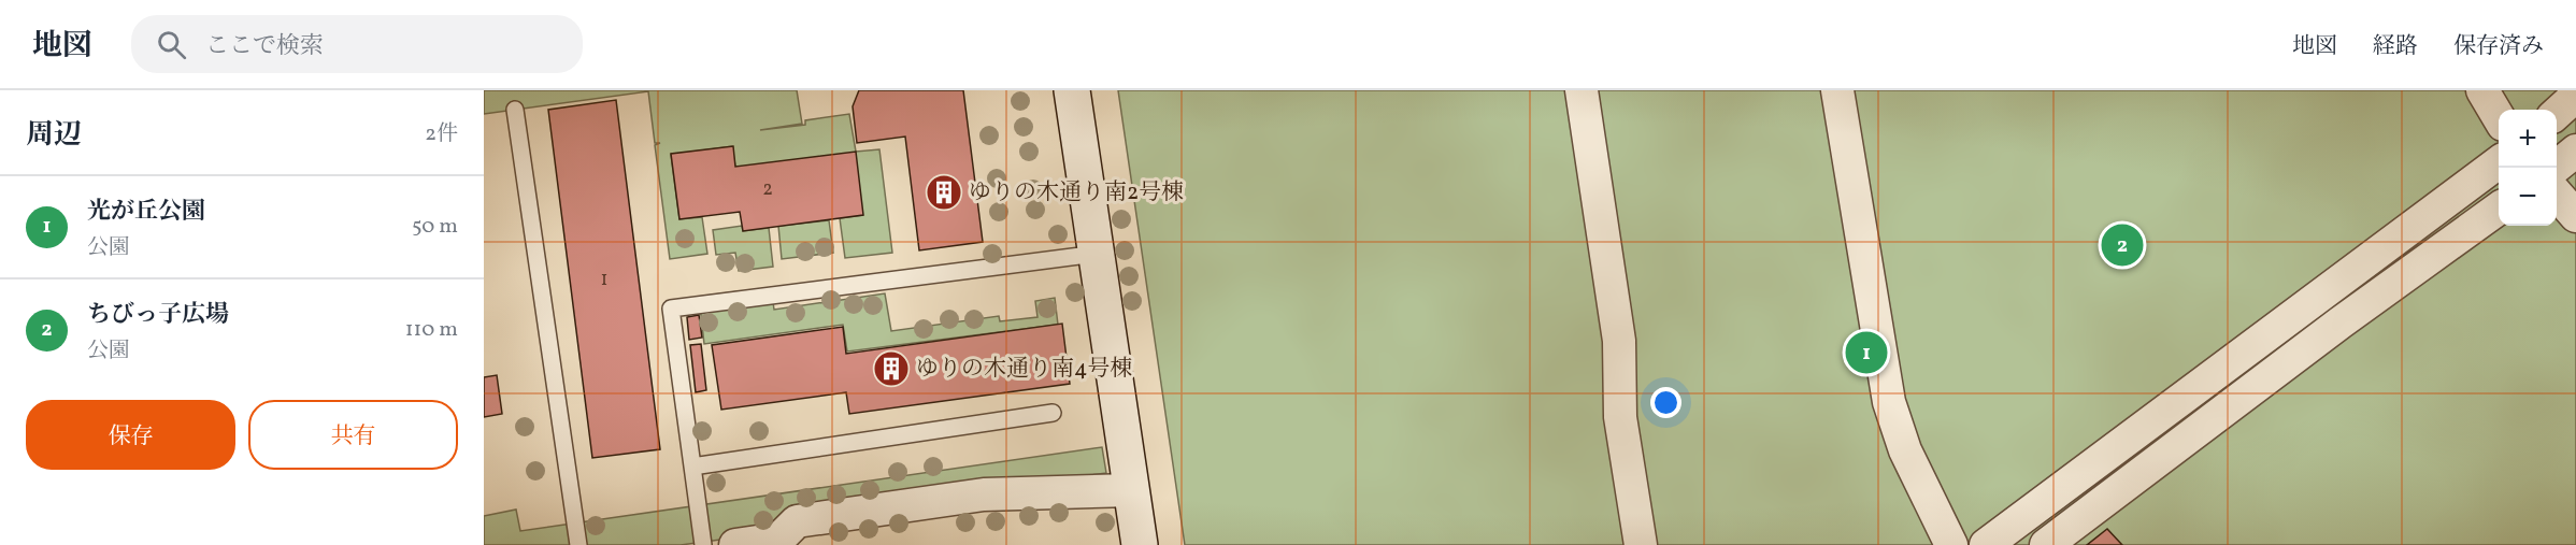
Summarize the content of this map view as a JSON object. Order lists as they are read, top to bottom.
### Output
{
  "places": {
    "building": ["ゆりの木通り南2号棟", "ゆりの木通り南4号棟"]
  },
  "house_numbers": ["2", "1"],
  "page": {
    "header": "地図",
    "search": "ここで検索",
    "nav": ["地図", "経路", "保存済み"],
    "heading": ["周辺", "2件"],
    "map_buttons": ["+", "−"],
    "list": [
      {
        "mark": "1",
        "name": "光が丘公園",
        "note": "公園",
        "value": "50 m"
      },
      {
        "mark": "2",
        "name": "ちびっ子広場",
        "note": "公園",
        "value": "110 m"
      }
    ],
    "pins": ["2", "1"],
    "buttons": ["保存", "共有"]
  }
}
